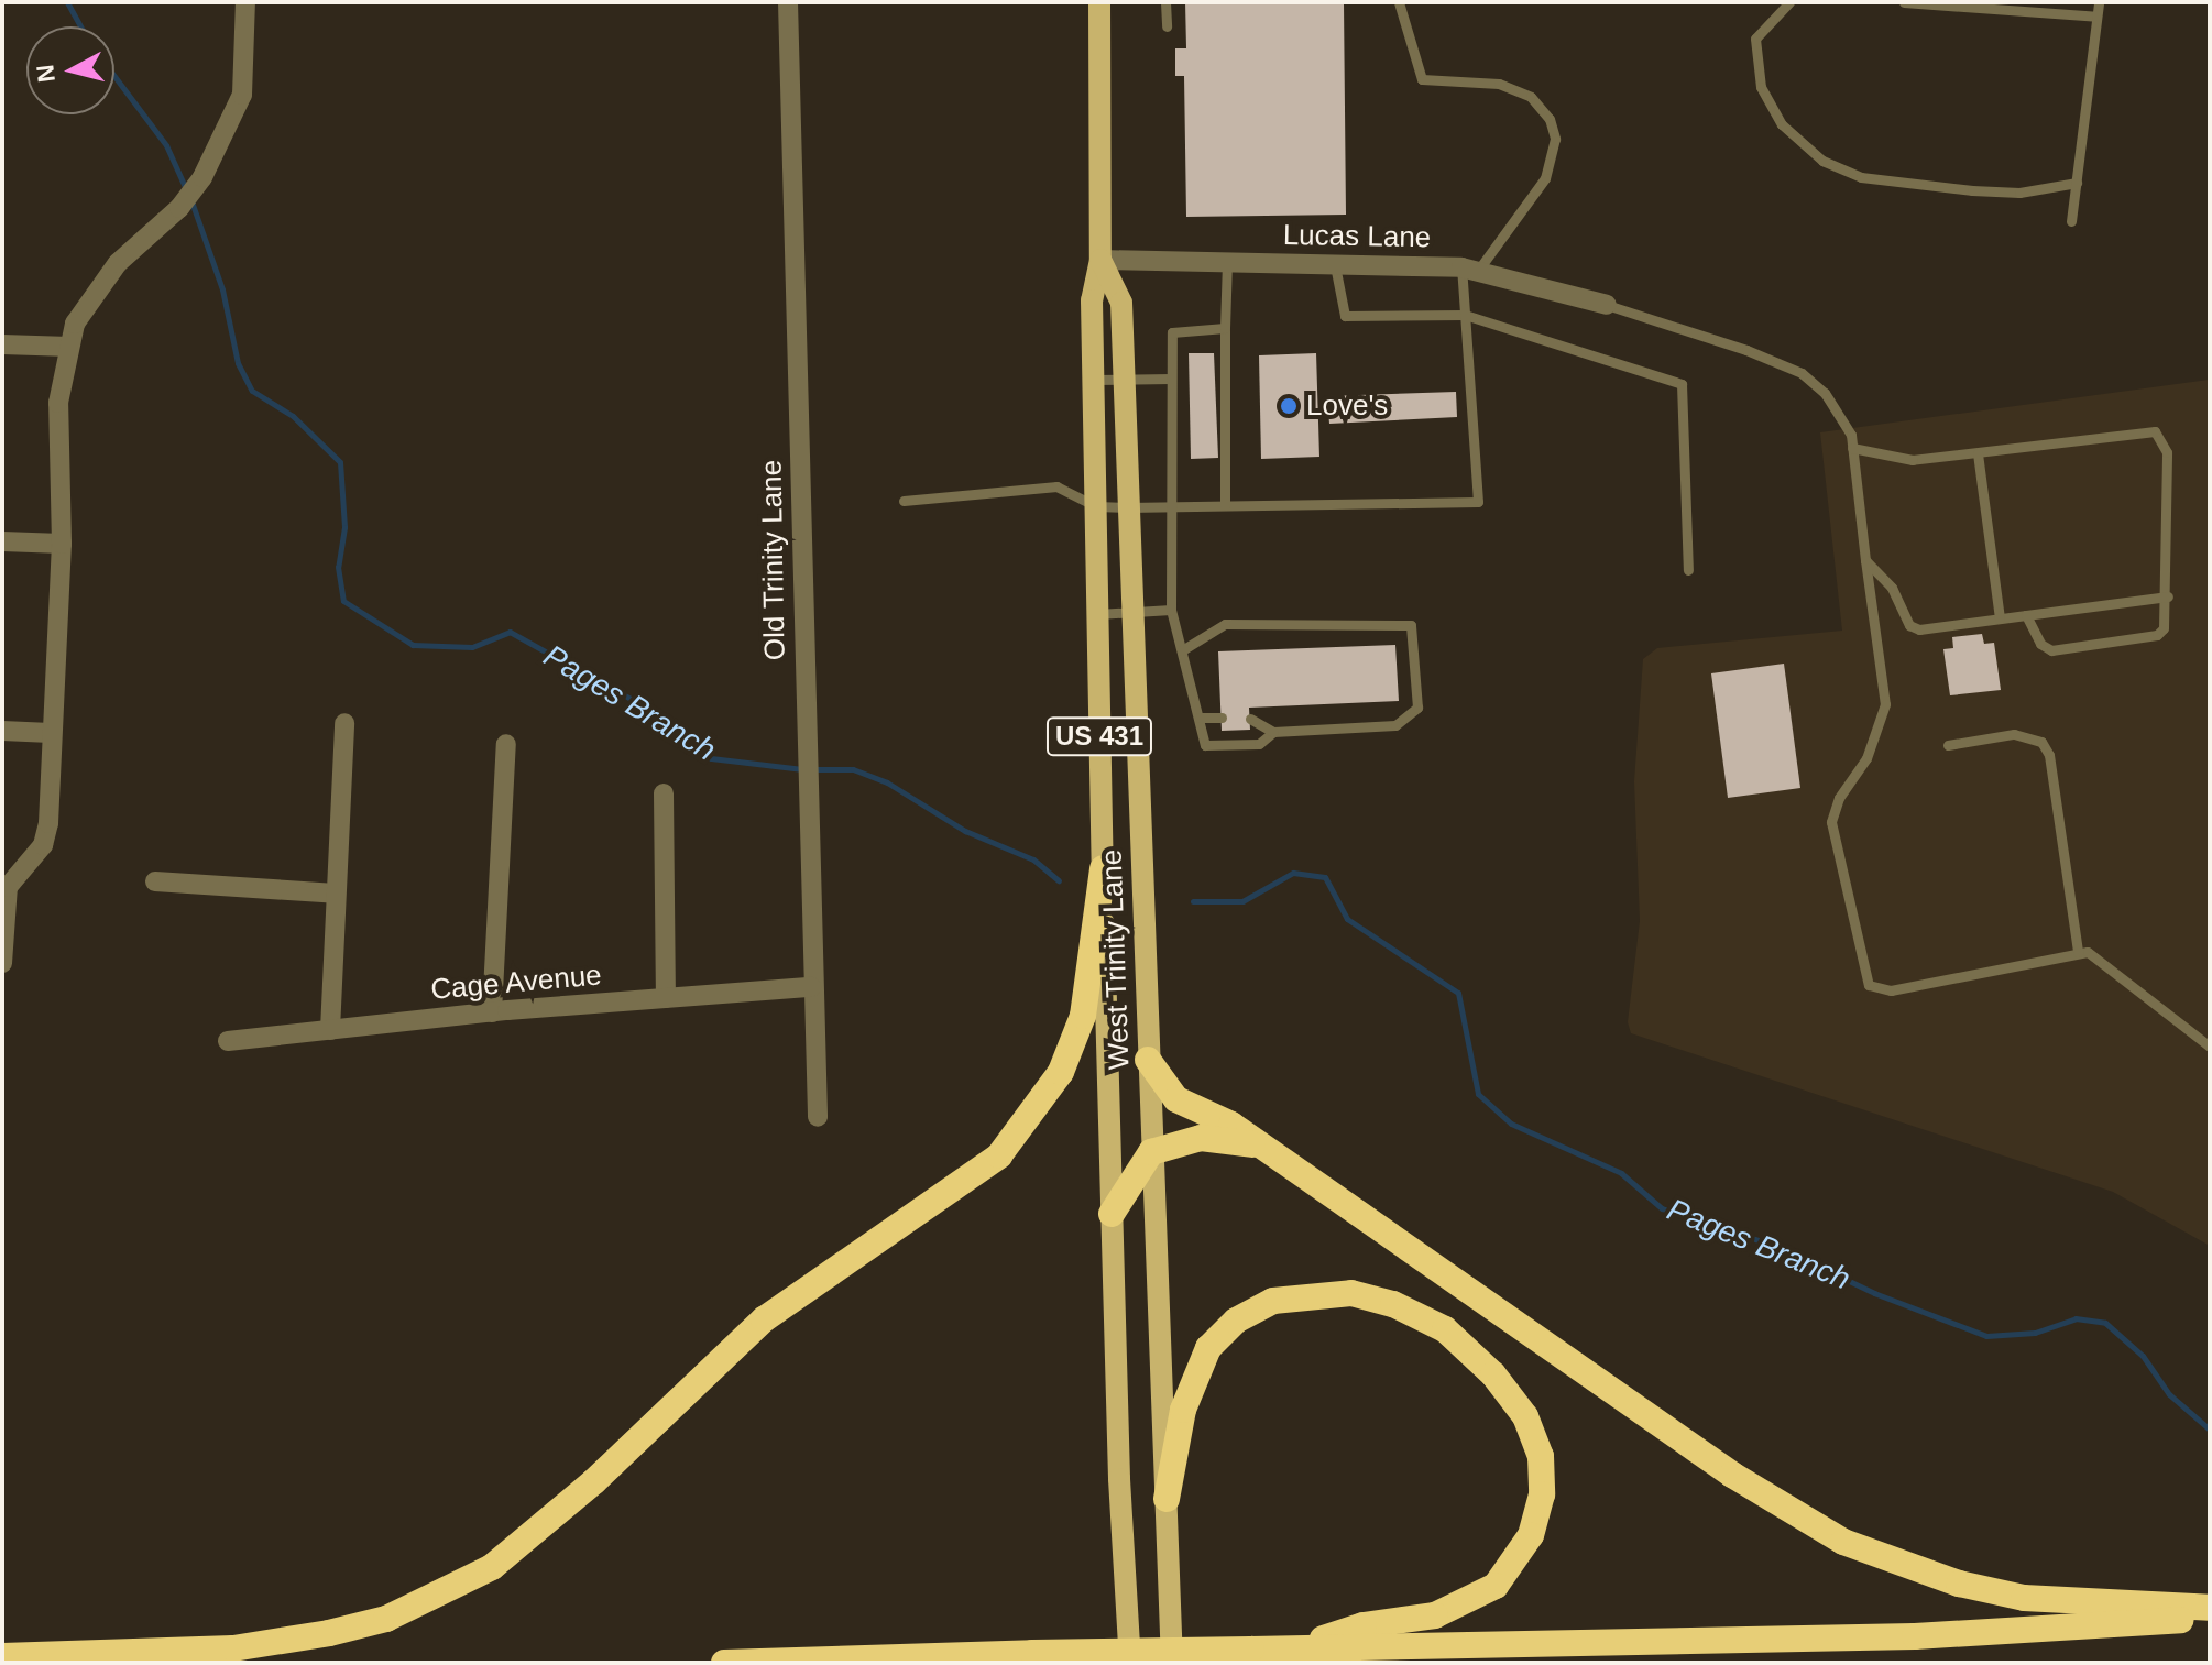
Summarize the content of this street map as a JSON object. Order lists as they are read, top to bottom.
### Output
{
  "streets": {
    "main road": ["US 431", "West Trinity Lane"],
    "street": ["Lucas Lane", "Old Trinity Lane", "Cage Avenue"]
  },
  "crossings": [
    ["Lucas Lane", "West Trinity Lane"],
    ["Old Trinity Lane", "Cage Avenue"]
  ],
  "water": ["Pages Branch"],
  "places": ["Love's"],
  "north": "left"
}
